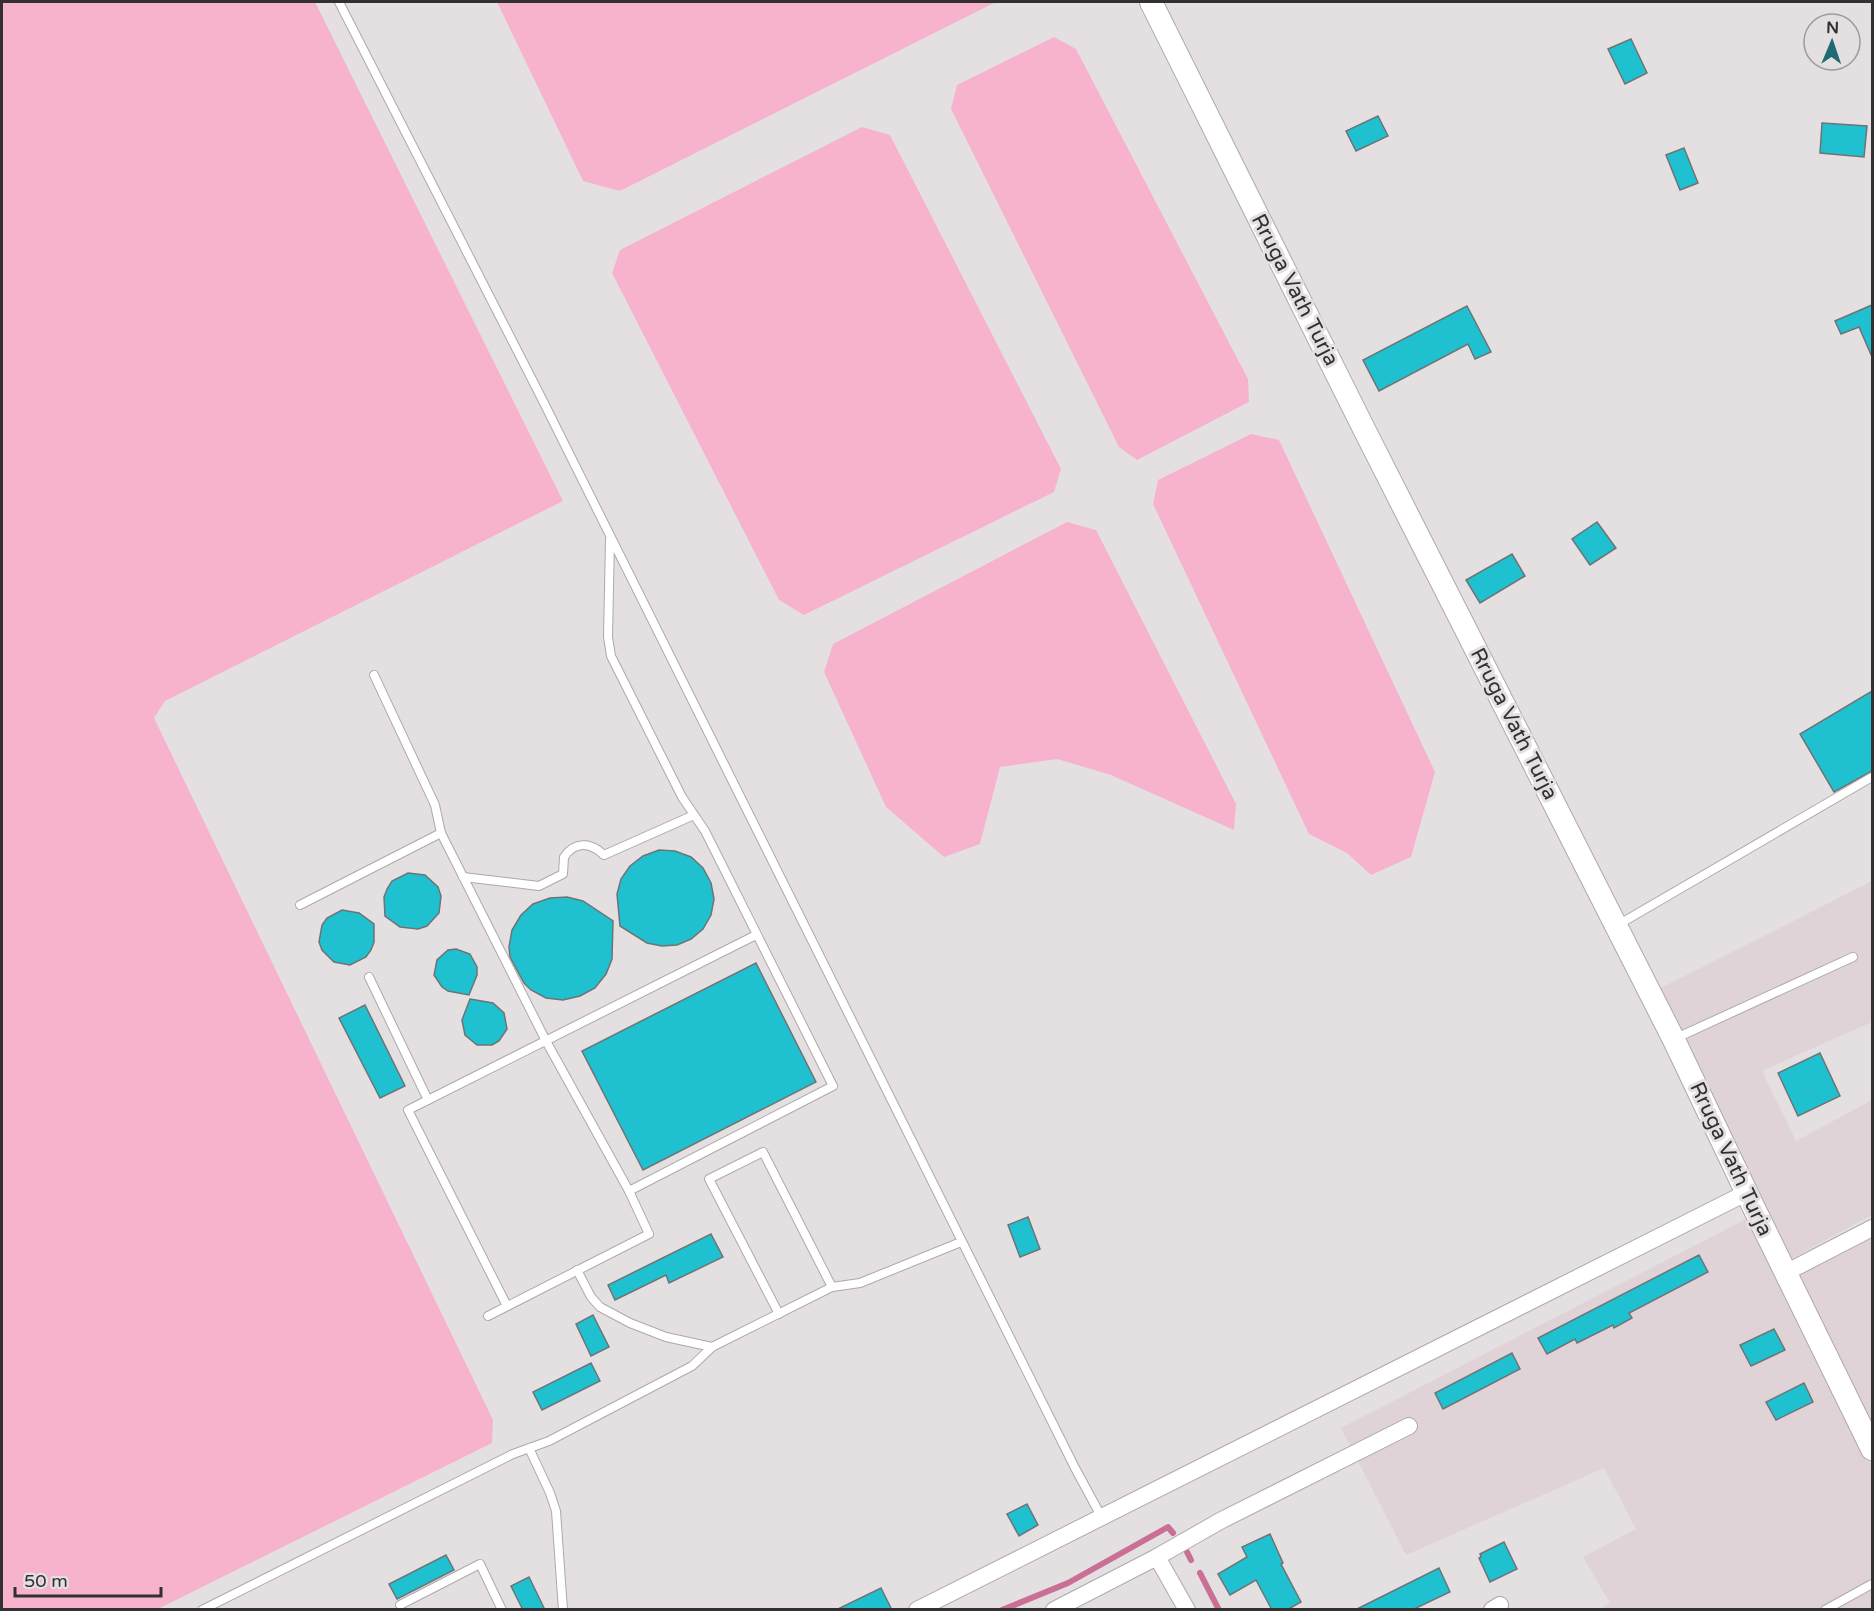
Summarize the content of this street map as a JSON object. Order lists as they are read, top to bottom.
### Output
{
  "streets": {
    "street": ["Rruga Vath Turja"]
  },
  "scale_bar": "50 m",
  "north": "top"
}
